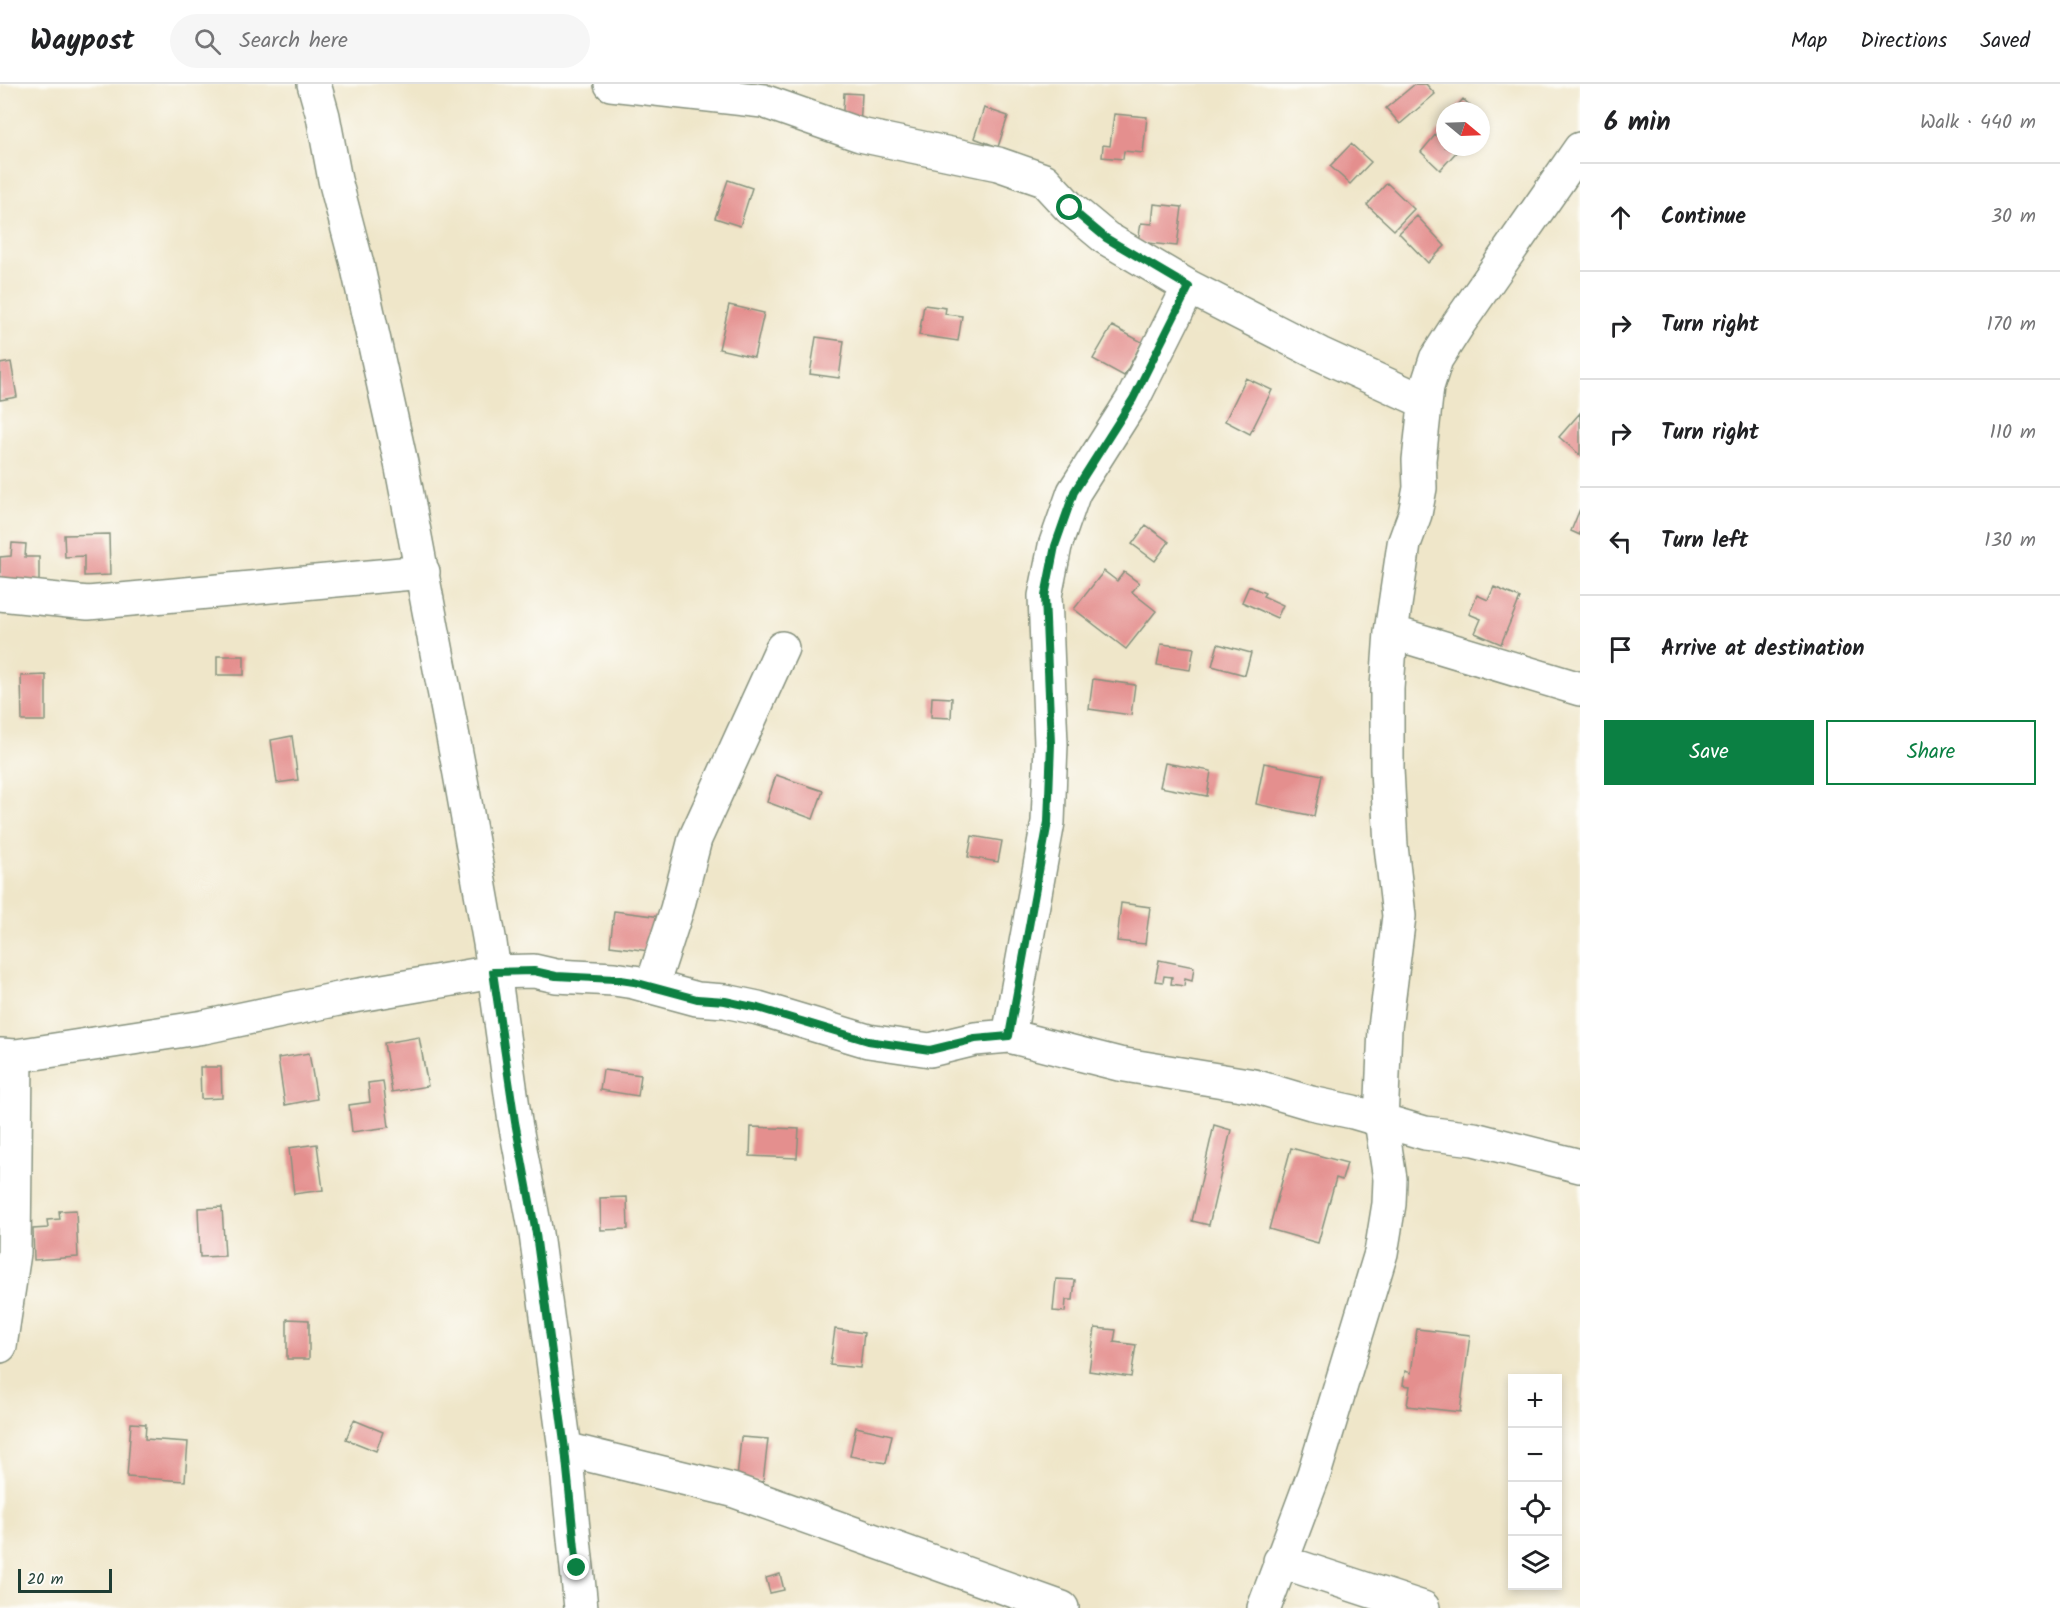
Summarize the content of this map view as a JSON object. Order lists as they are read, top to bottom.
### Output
{
  "scale_bar": "20 m",
  "north": "right",
  "page": {
    "header": "Waypost",
    "search": "Search here",
    "nav": ["Map", "Directions", "Saved"],
    "heading": ["6 min", "Walk · 440 m"],
    "list": [
      ["Continue", "30 m"],
      ["Turn right", "170 m"],
      ["Turn right", "110 m"],
      ["Turn left", "130 m"],
      "Arrive at destination"
    ],
    "buttons": ["Save", "Share"],
    "map_buttons": ["+", "−"],
    "scale": "20 m"
  }
}
